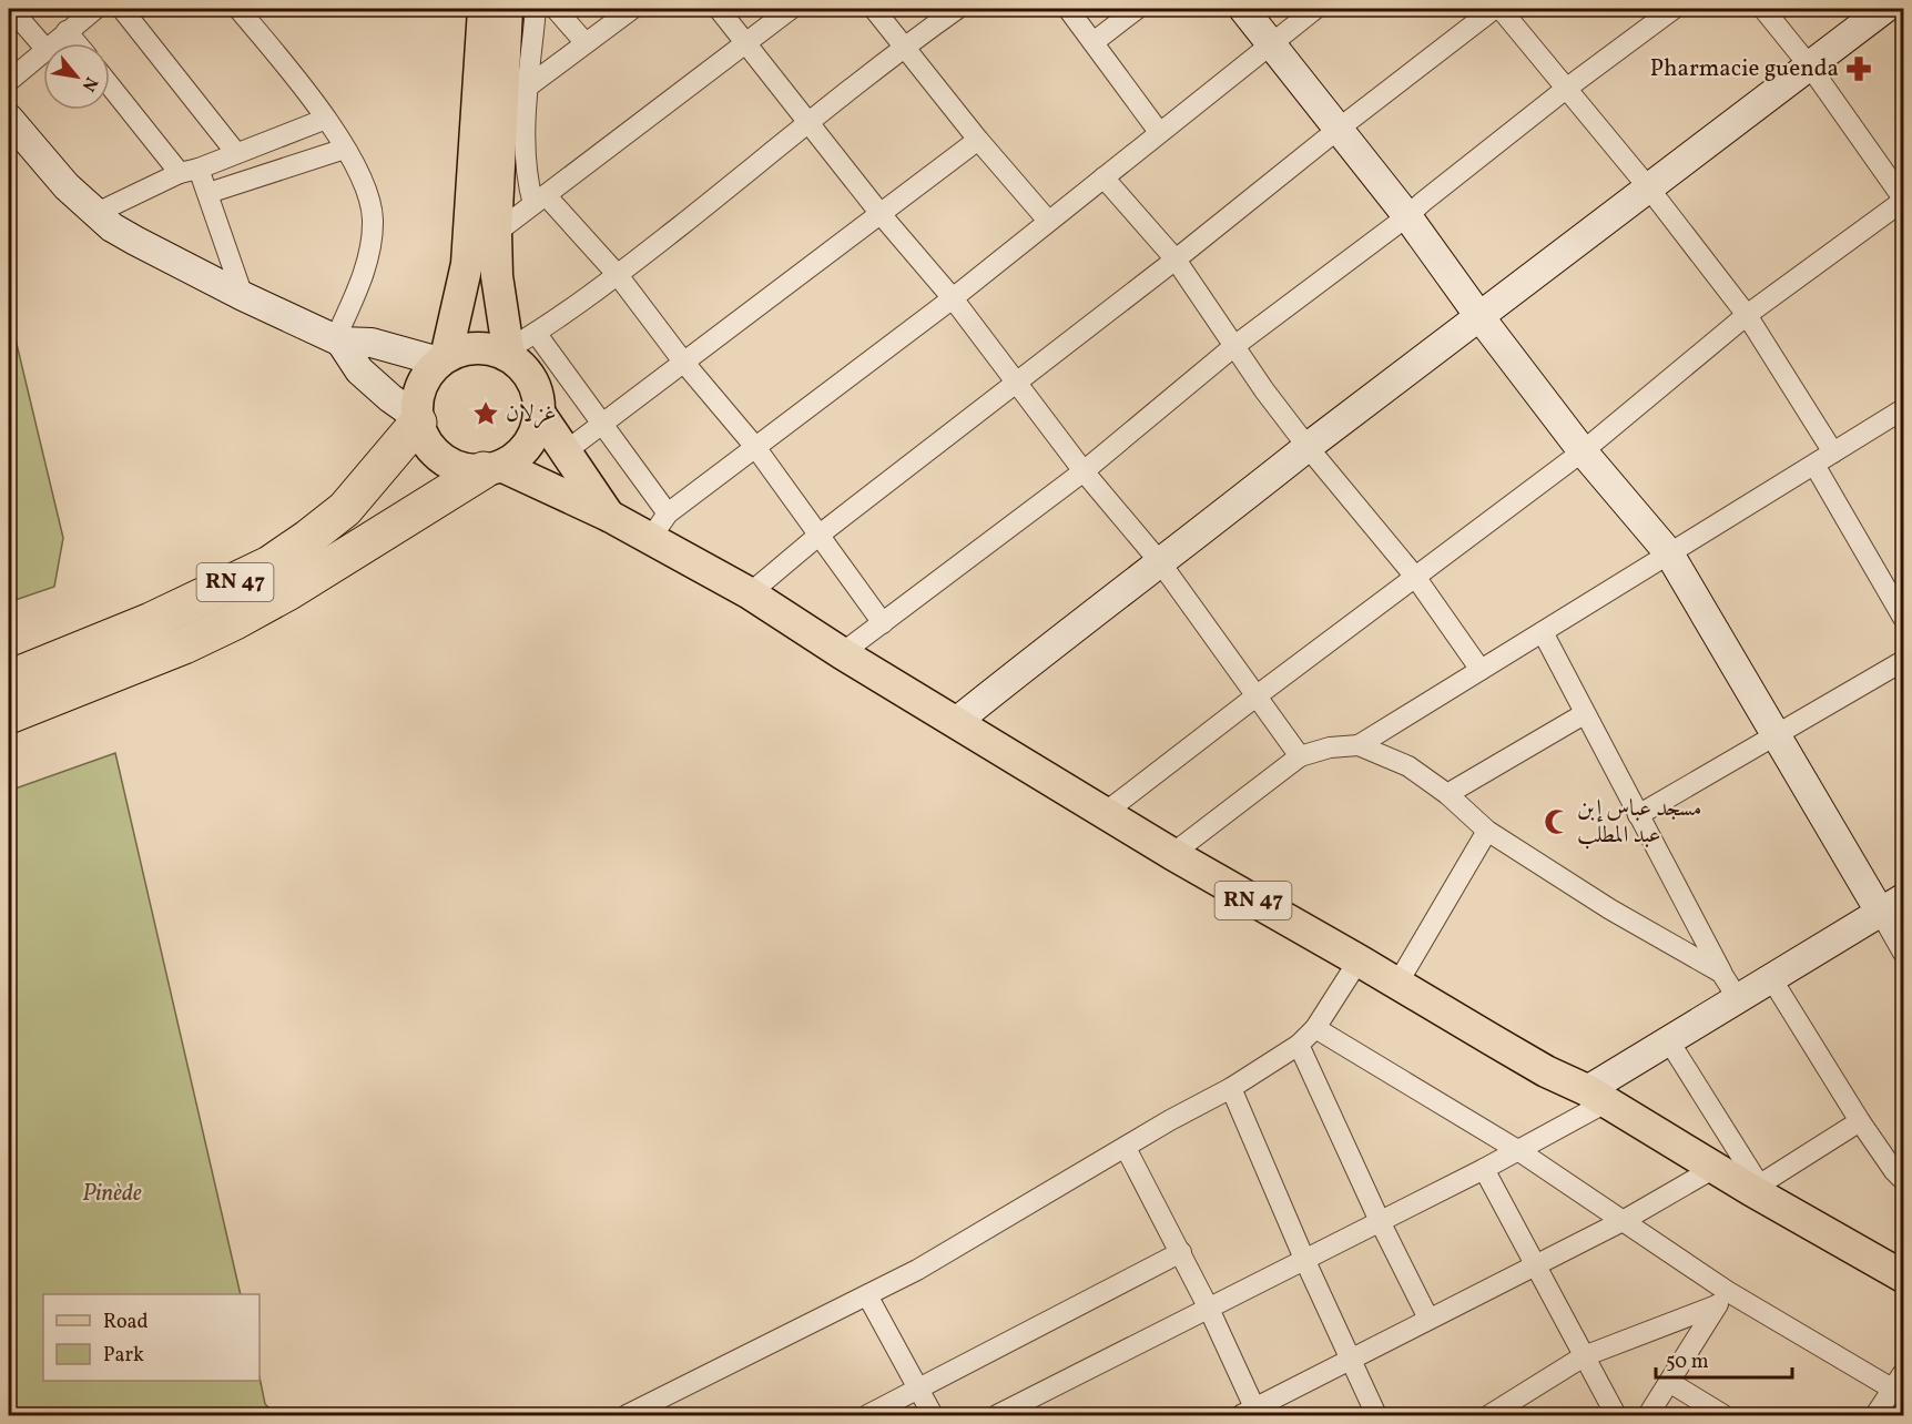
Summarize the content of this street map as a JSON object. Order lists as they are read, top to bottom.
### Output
{
  "streets": {
    "highway": ["RN 47"]
  },
  "parks": ["Pinède"],
  "places": {
    "pharmacy": ["Pharmacie guenda"],
    "place": ["غزلان"],
    "mosque": ["مسجد عباس إبن عبد المطلب"]
  },
  "legend": ["Road", "Park"],
  "scale_bar": "50 m",
  "north": "bottom right"
}
